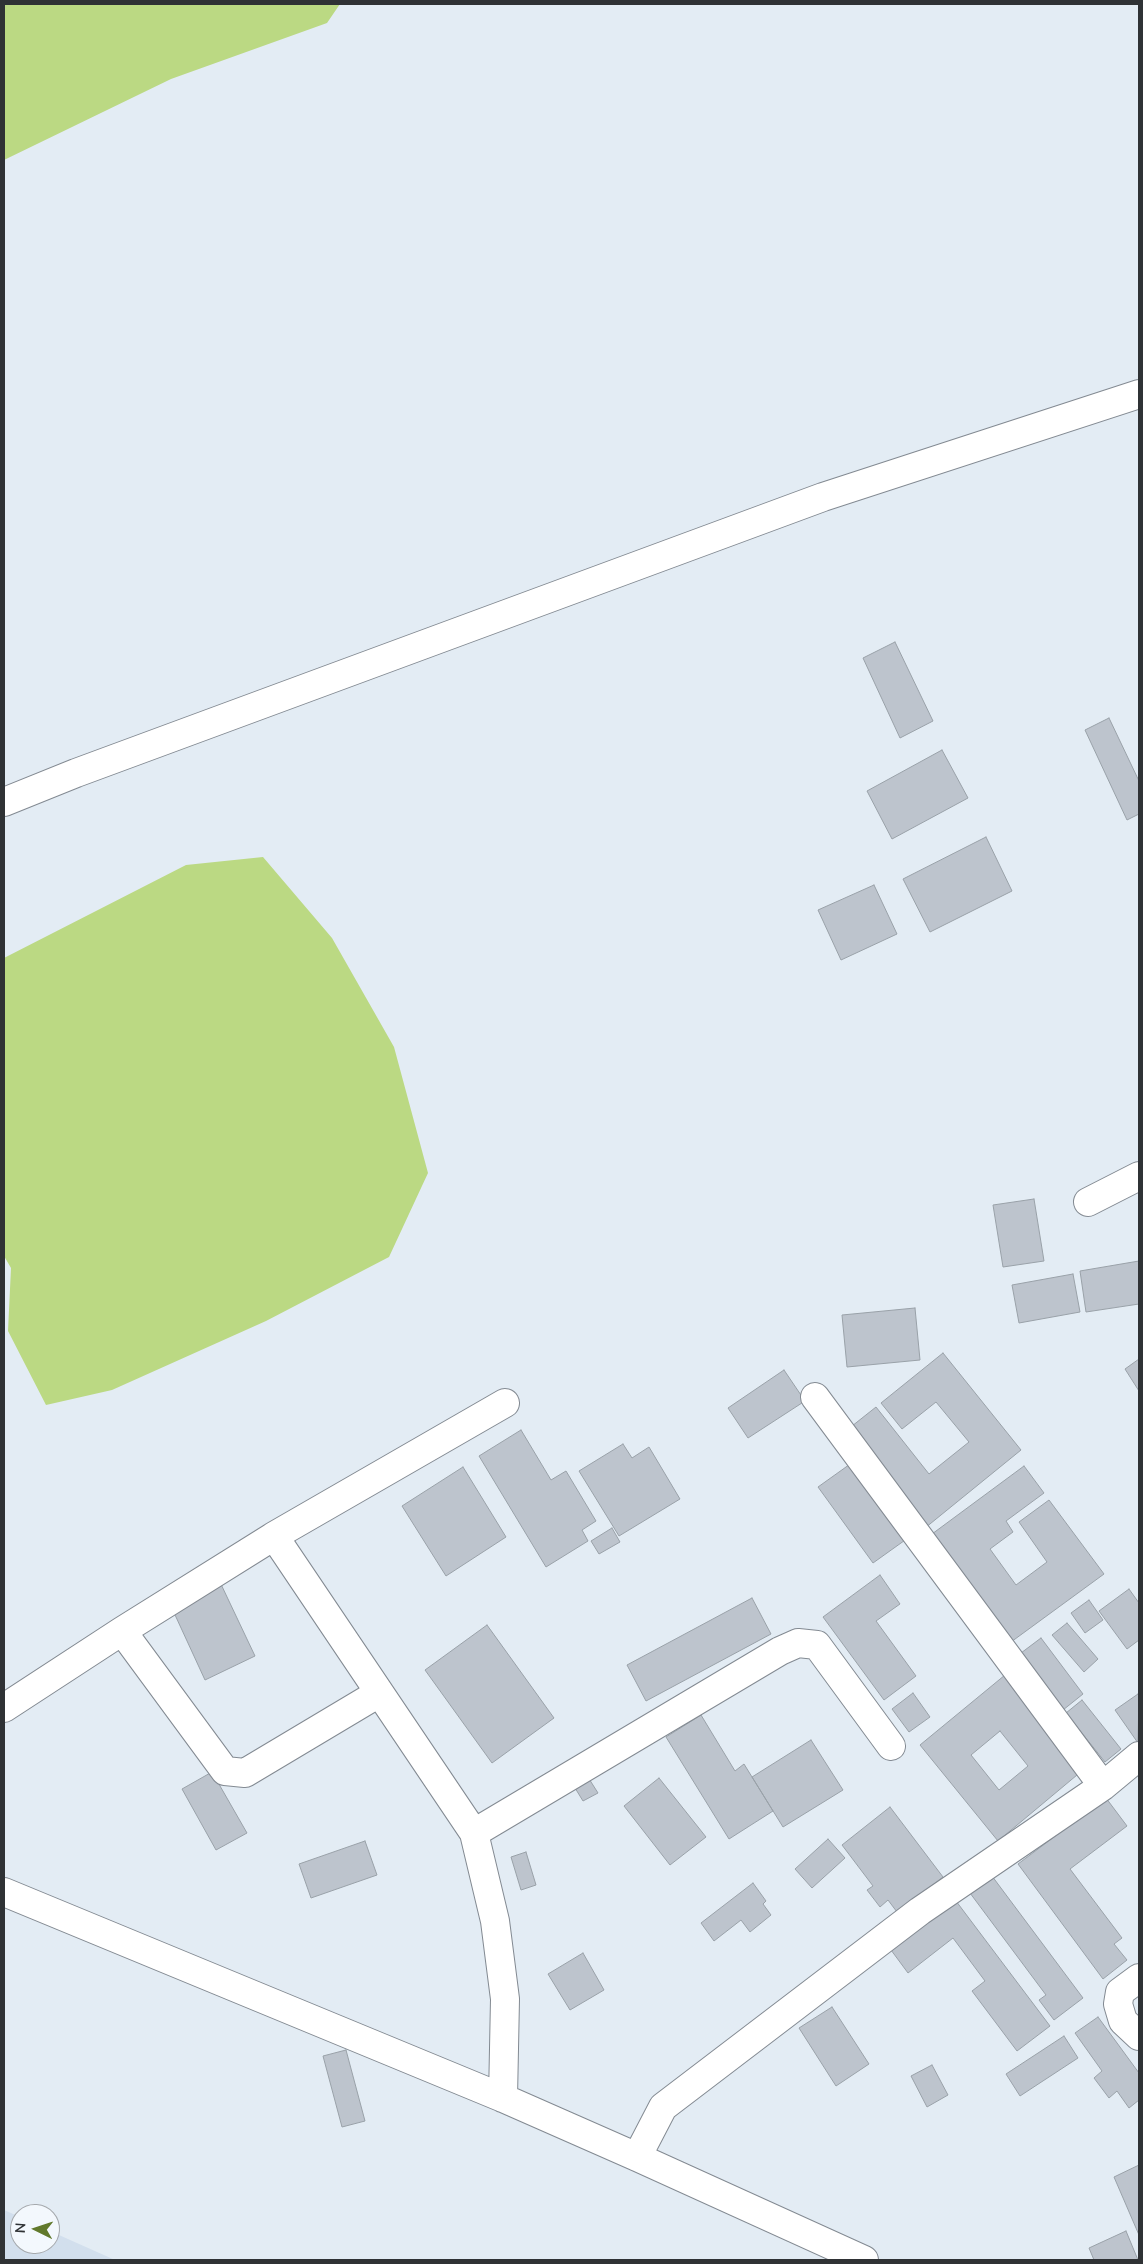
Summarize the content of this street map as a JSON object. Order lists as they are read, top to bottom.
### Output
{
  "north": "left"
}
